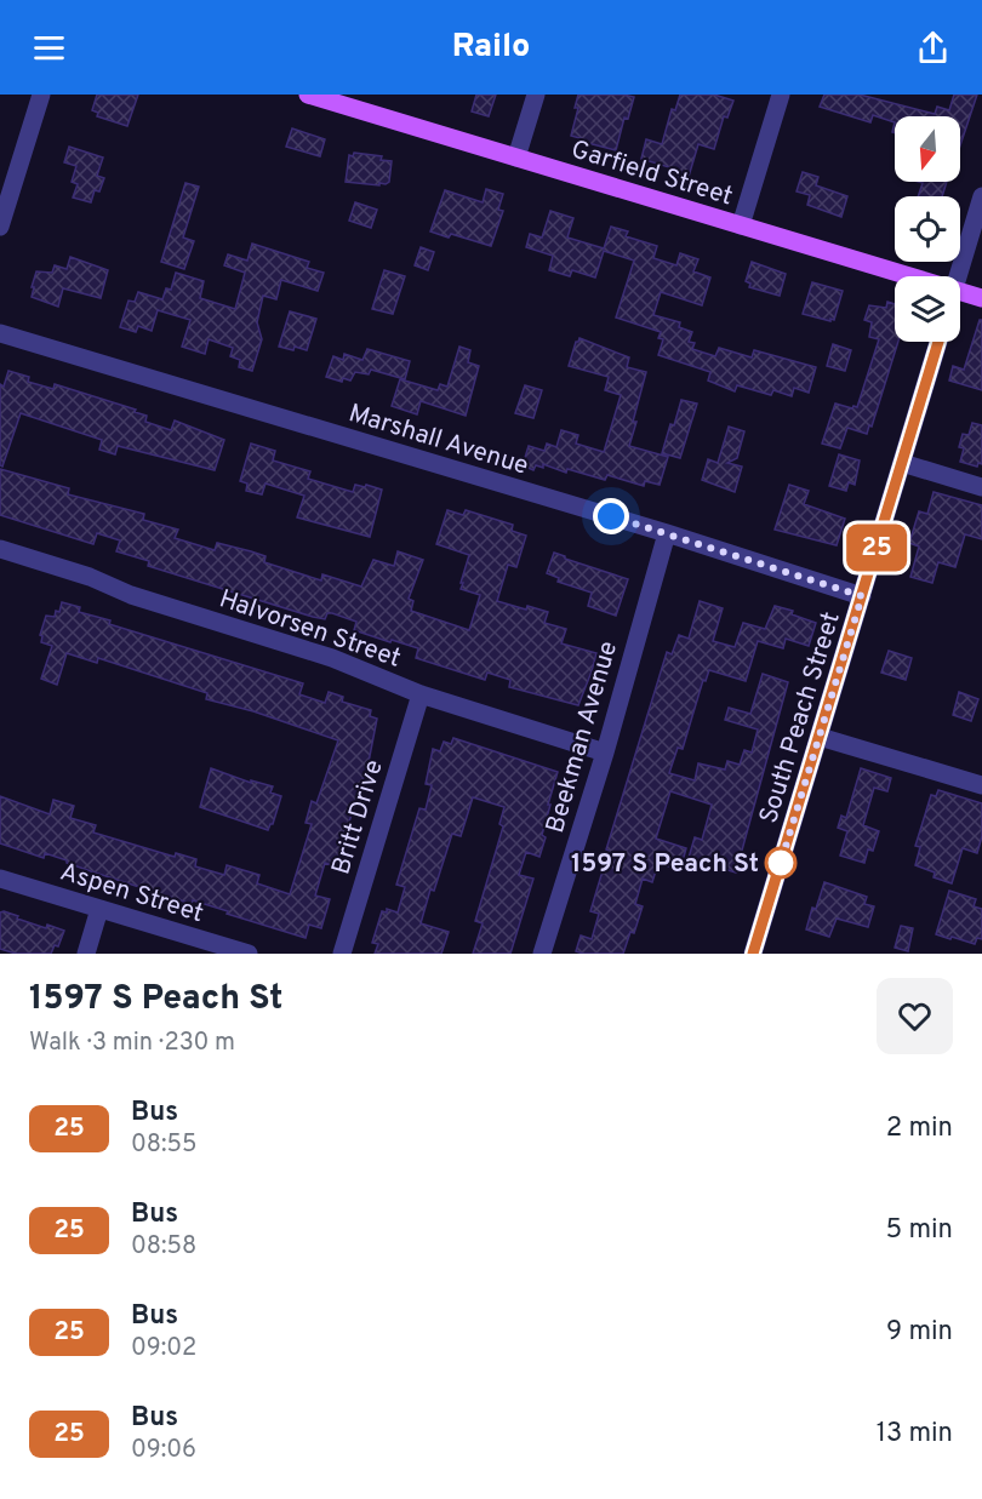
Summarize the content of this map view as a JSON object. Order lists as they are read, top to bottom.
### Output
{
  "streets": {
    "main road": ["Garfield Street"],
    "street": [
      "Marshall Avenue",
      "Halvorsen Street",
      "South Peach Street",
      "Beekman Avenue",
      "Britt Drive",
      "Aspen Street"
    ]
  },
  "crossings": [
    ["Marshall Avenue", "South Peach Street"],
    ["Marshall Avenue", "Beekman Avenue"],
    ["Halvorsen Street", "Beekman Avenue"],
    ["Halvorsen Street", "Britt Drive"]
  ],
  "places": ["1597 S Peach St"],
  "lines": ["bus line 25"],
  "north": "bottom",
  "page": {
    "header": "Railo",
    "on_map": "25",
    "heading": ["1597 S Peach St", "Walk · 3 min · 230 m"],
    "list": [
      {
        "mark": "25",
        "name": "Bus",
        "note": "08:55",
        "value": "2 min"
      },
      {
        "mark": "25",
        "name": "Bus",
        "note": "08:58",
        "value": "5 min"
      },
      {
        "mark": "25",
        "name": "Bus",
        "note": "09:02",
        "value": "9 min"
      },
      {
        "mark": "25",
        "name": "Bus",
        "note": "09:06",
        "value": "13 min"
      }
    ]
  }
}
